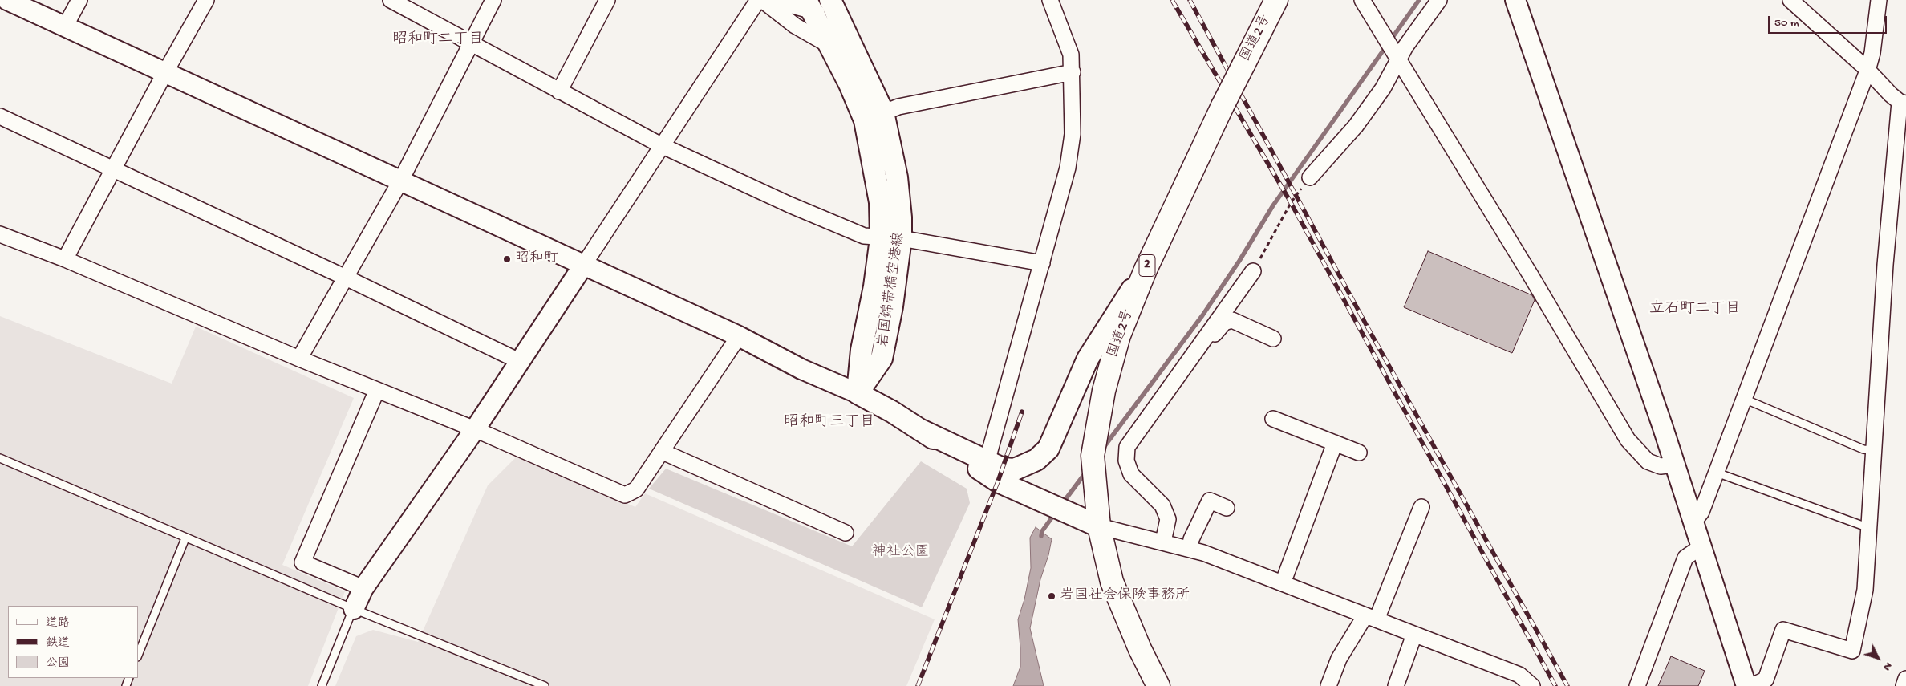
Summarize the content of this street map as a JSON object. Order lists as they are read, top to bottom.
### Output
{
  "streets": {
    "highway": ["国道2号", "2"],
    "main road": ["岩国錦帯橋空港線"]
  },
  "districts": ["昭和町二丁目", "立石町二丁目", "昭和町三丁目"],
  "parks": ["神社公園"],
  "places": ["昭和町", "岩国社会保険事務所"],
  "legend": ["道路", "鉄道", "公園"],
  "scale_bar": "50 m",
  "north": "bottom right"
}
